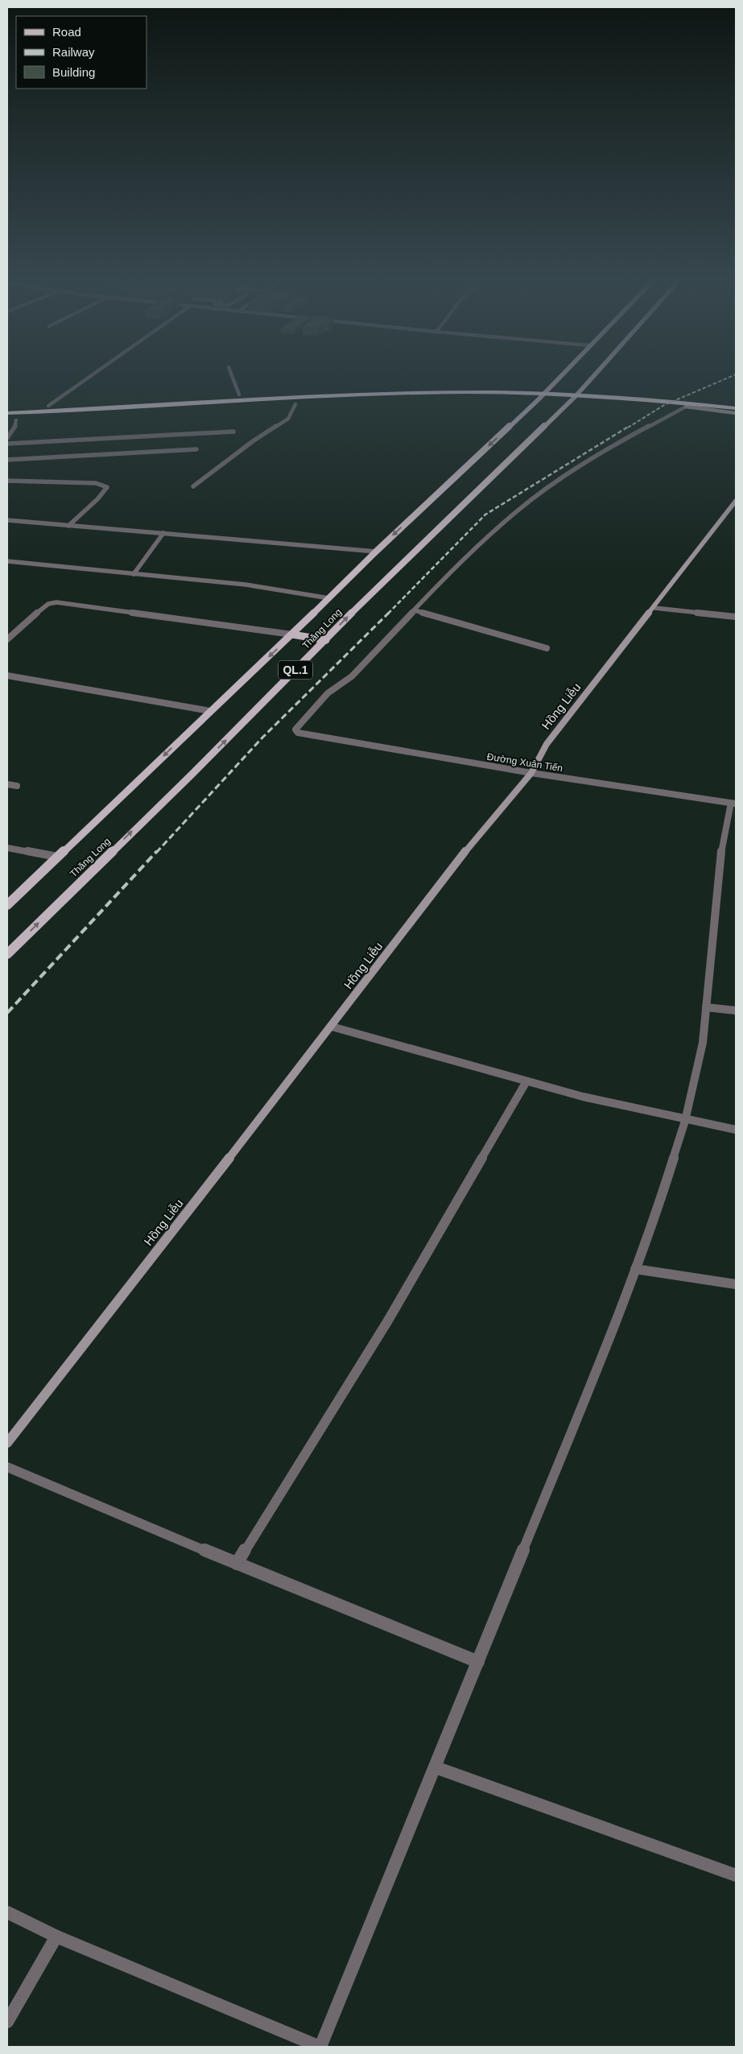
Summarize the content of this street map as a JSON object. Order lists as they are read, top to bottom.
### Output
{
  "streets": {
    "main road": ["Thăng Long", "QL.1"],
    "street": ["Hồng Liễu", "Đường Xuân Tiến"]
  },
  "crossings": [
    ["Thăng Long", "QL.1"],
    ["Hồng Liễu", "Đường Xuân Tiến"]
  ],
  "legend": ["Road", "Railway", "Building"]
}
